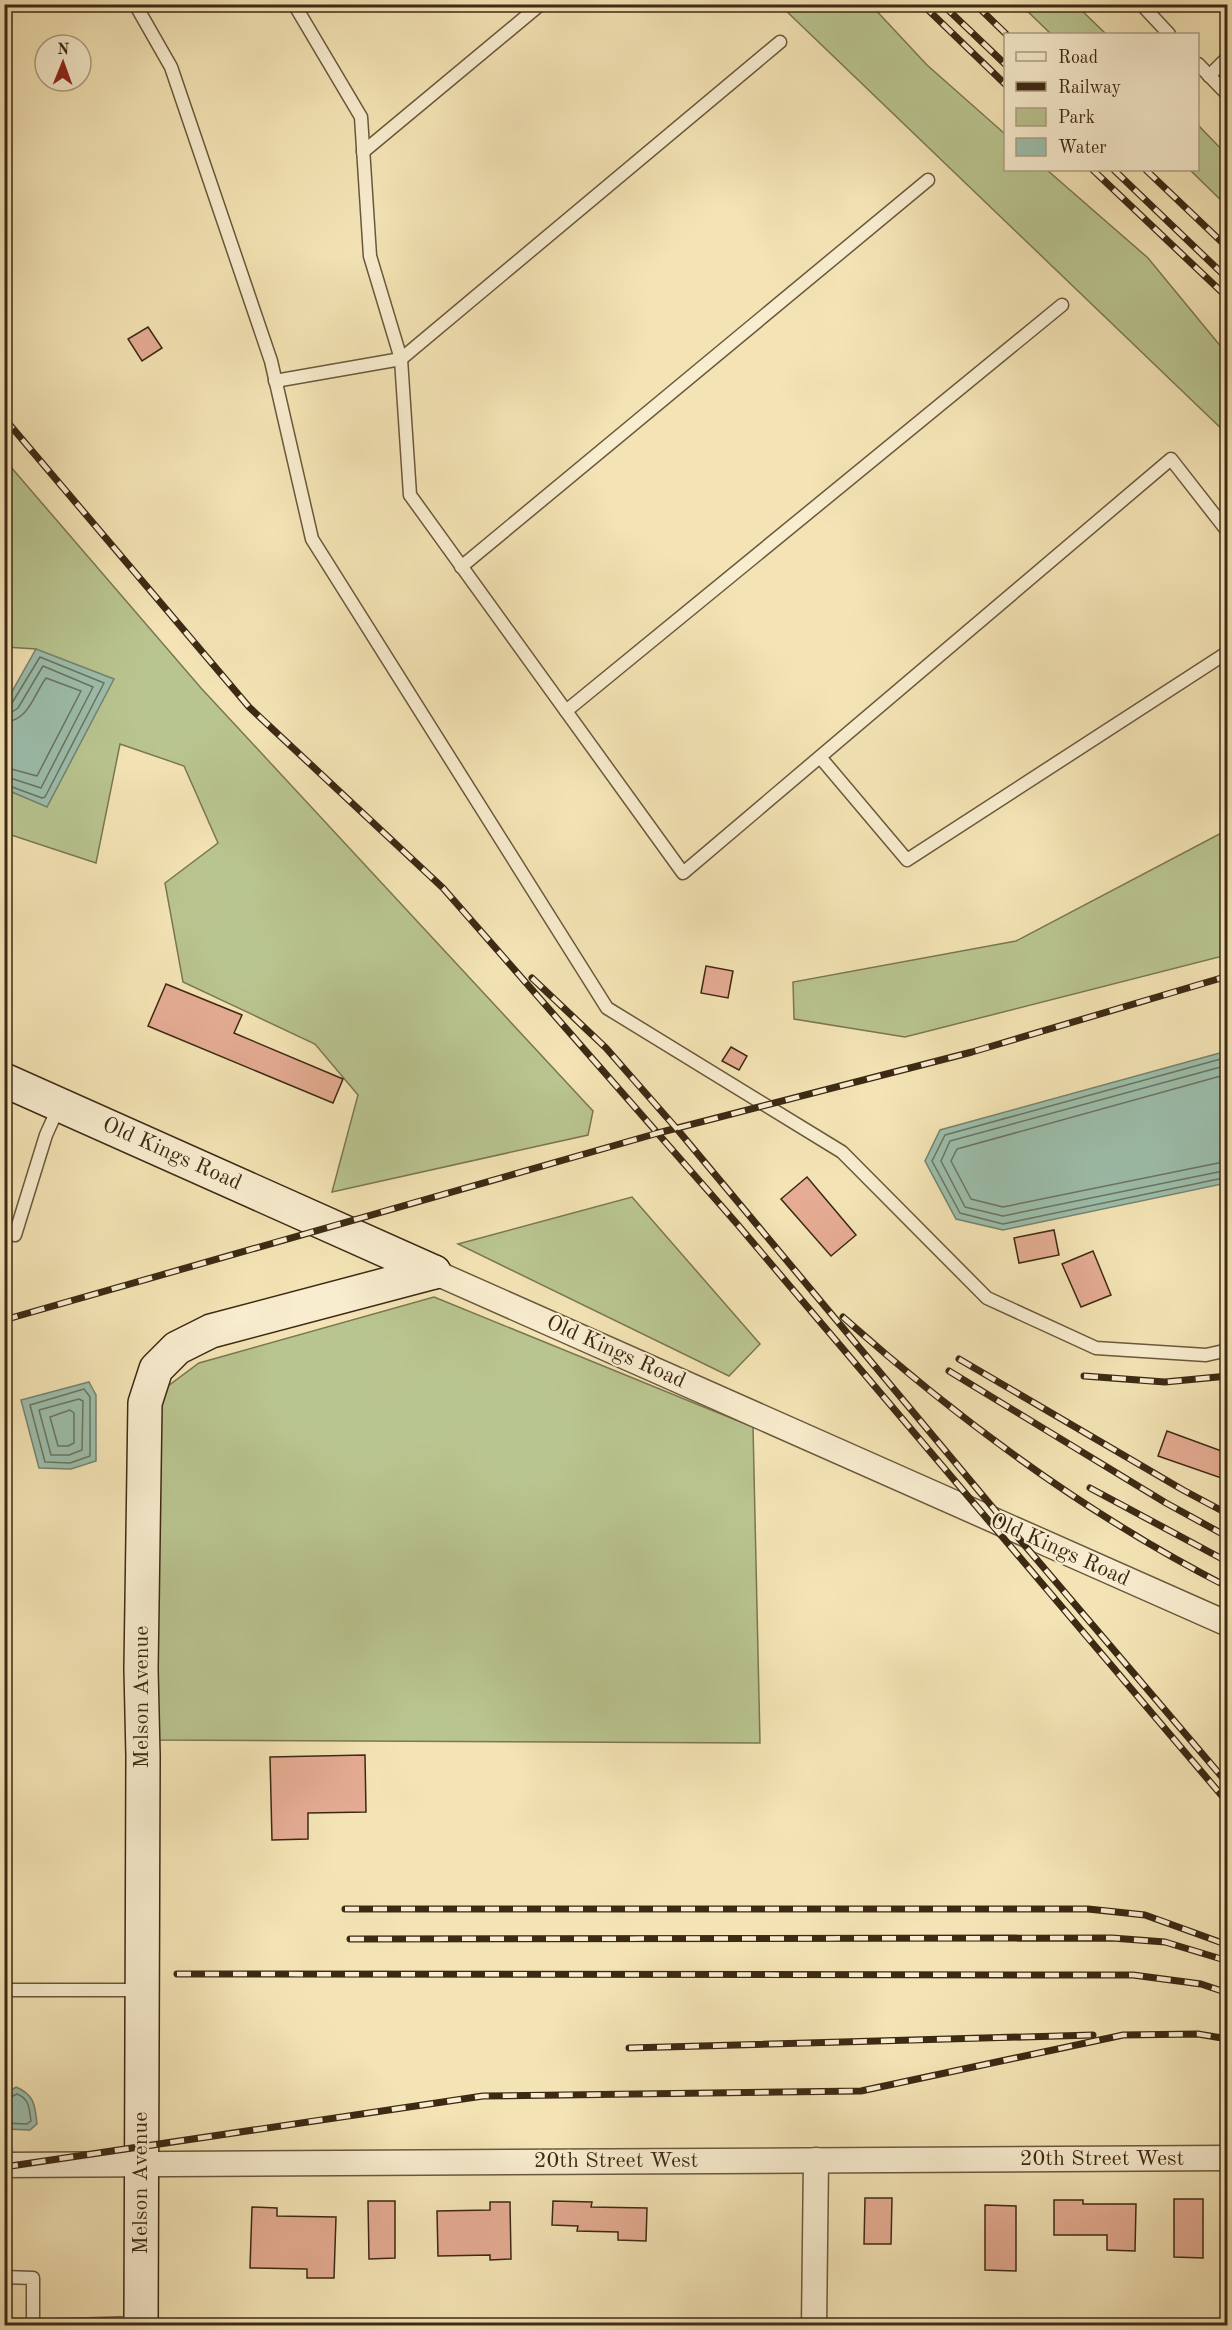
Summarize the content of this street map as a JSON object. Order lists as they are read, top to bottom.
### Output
{
  "streets": {
    "street": ["Old Kings Road", "Melson Avenue", "20th Street West"]
  },
  "crossings": [
    ["Old Kings Road", "Melson Avenue"],
    ["Melson Avenue", "20th Street West"]
  ],
  "legend": [
    "Road",
    "Railway",
    "Park",
    "Water"
  ],
  "north": "top"
}
